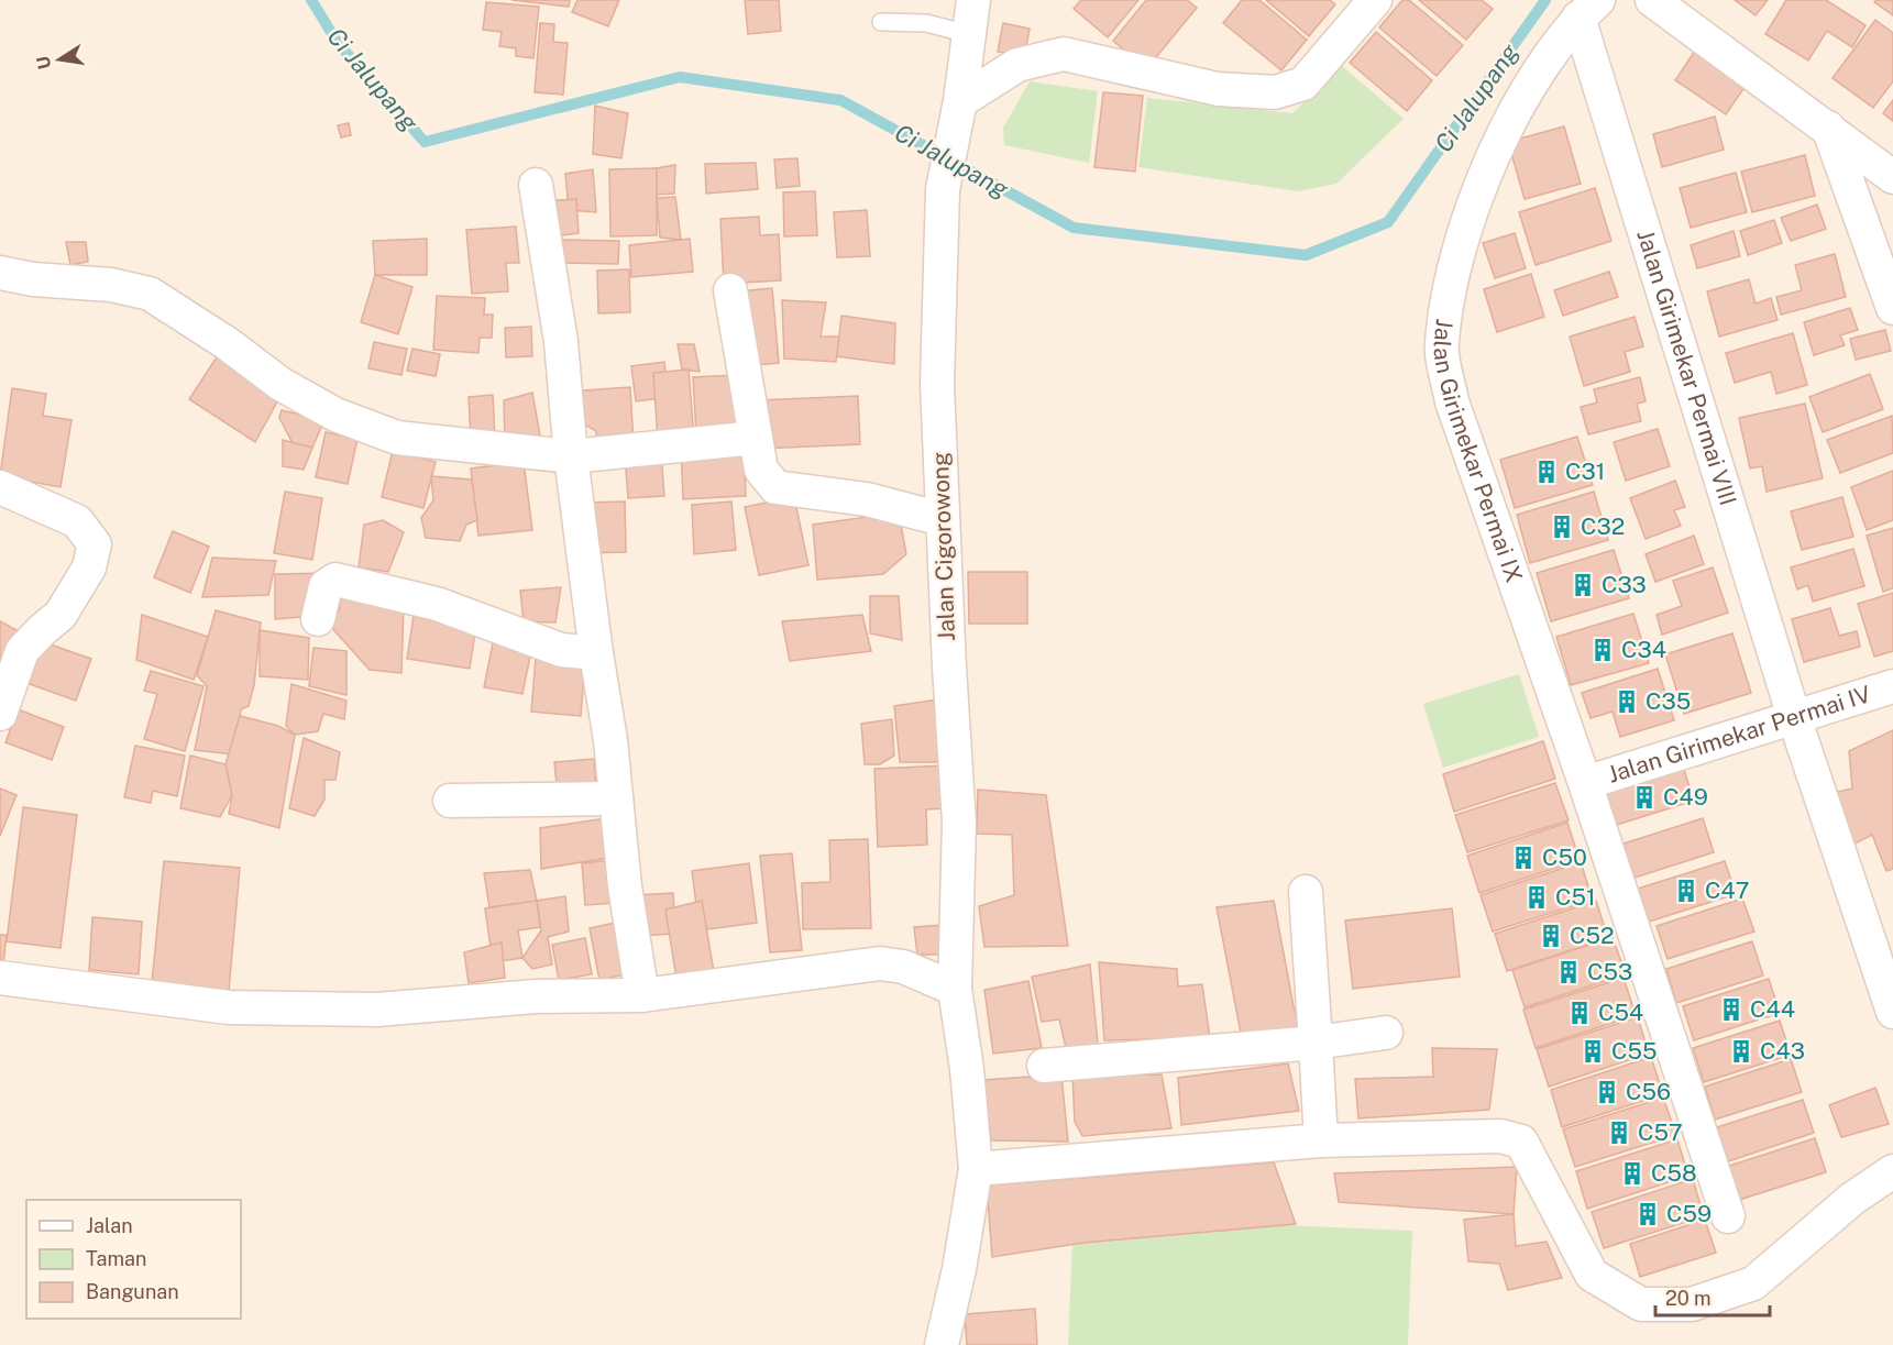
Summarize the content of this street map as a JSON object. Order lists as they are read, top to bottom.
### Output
{
  "streets": {
    "street": [
      "Jalan Girimekar Permai VIII",
      "Jalan Girimekar Permai IX",
      "Jalan Cigorowong",
      "Jalan Girimekar Permai IV"
    ]
  },
  "crossings": [
    ["Jalan Girimekar Permai VIII", "Jalan Girimekar Permai IX"],
    ["Jalan Girimekar Permai VIII", "Jalan Girimekar Permai IV"],
    ["Jalan Girimekar Permai IX", "Jalan Girimekar Permai IV"]
  ],
  "water": ["Ci Jalupang"],
  "places": {
    "building": [
      "C31",
      "C32",
      "C33",
      "C34",
      "C35",
      "C49",
      "C50",
      "C47",
      "C51",
      "C52",
      "C53",
      "C44",
      "C54",
      "C55",
      "C43",
      "C56",
      "C57",
      "C58",
      "C59"
    ]
  },
  "legend": ["Jalan", "Taman", "Bangunan"],
  "scale_bar": "20 m",
  "north": "left"
}
